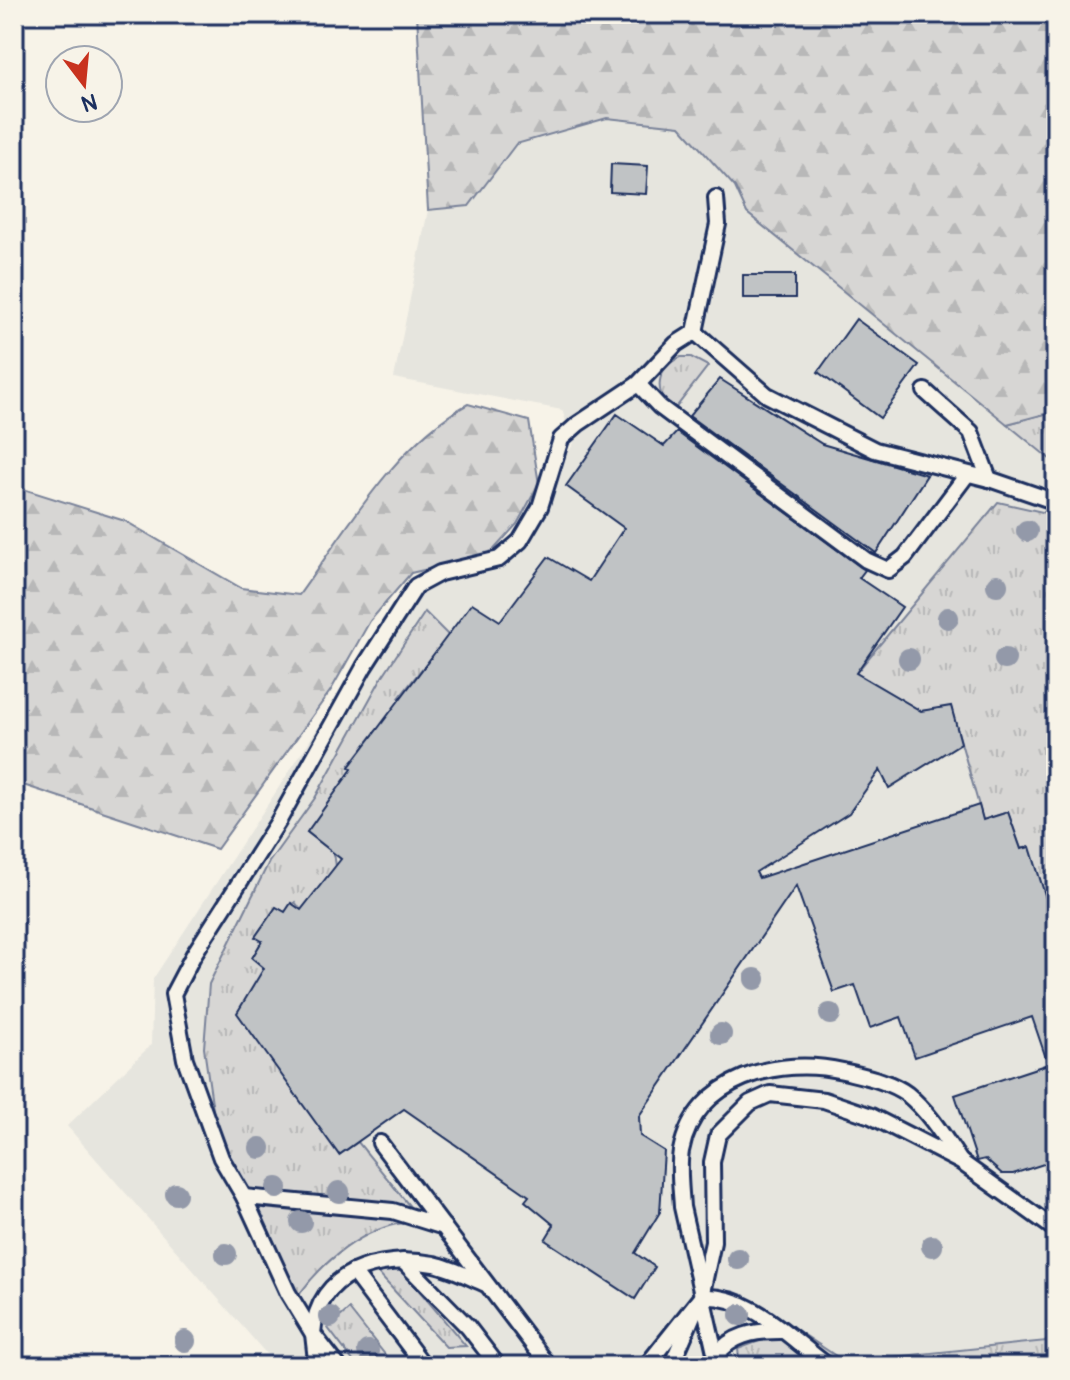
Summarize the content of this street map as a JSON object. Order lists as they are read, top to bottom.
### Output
{
  "north": "bottom"
}
